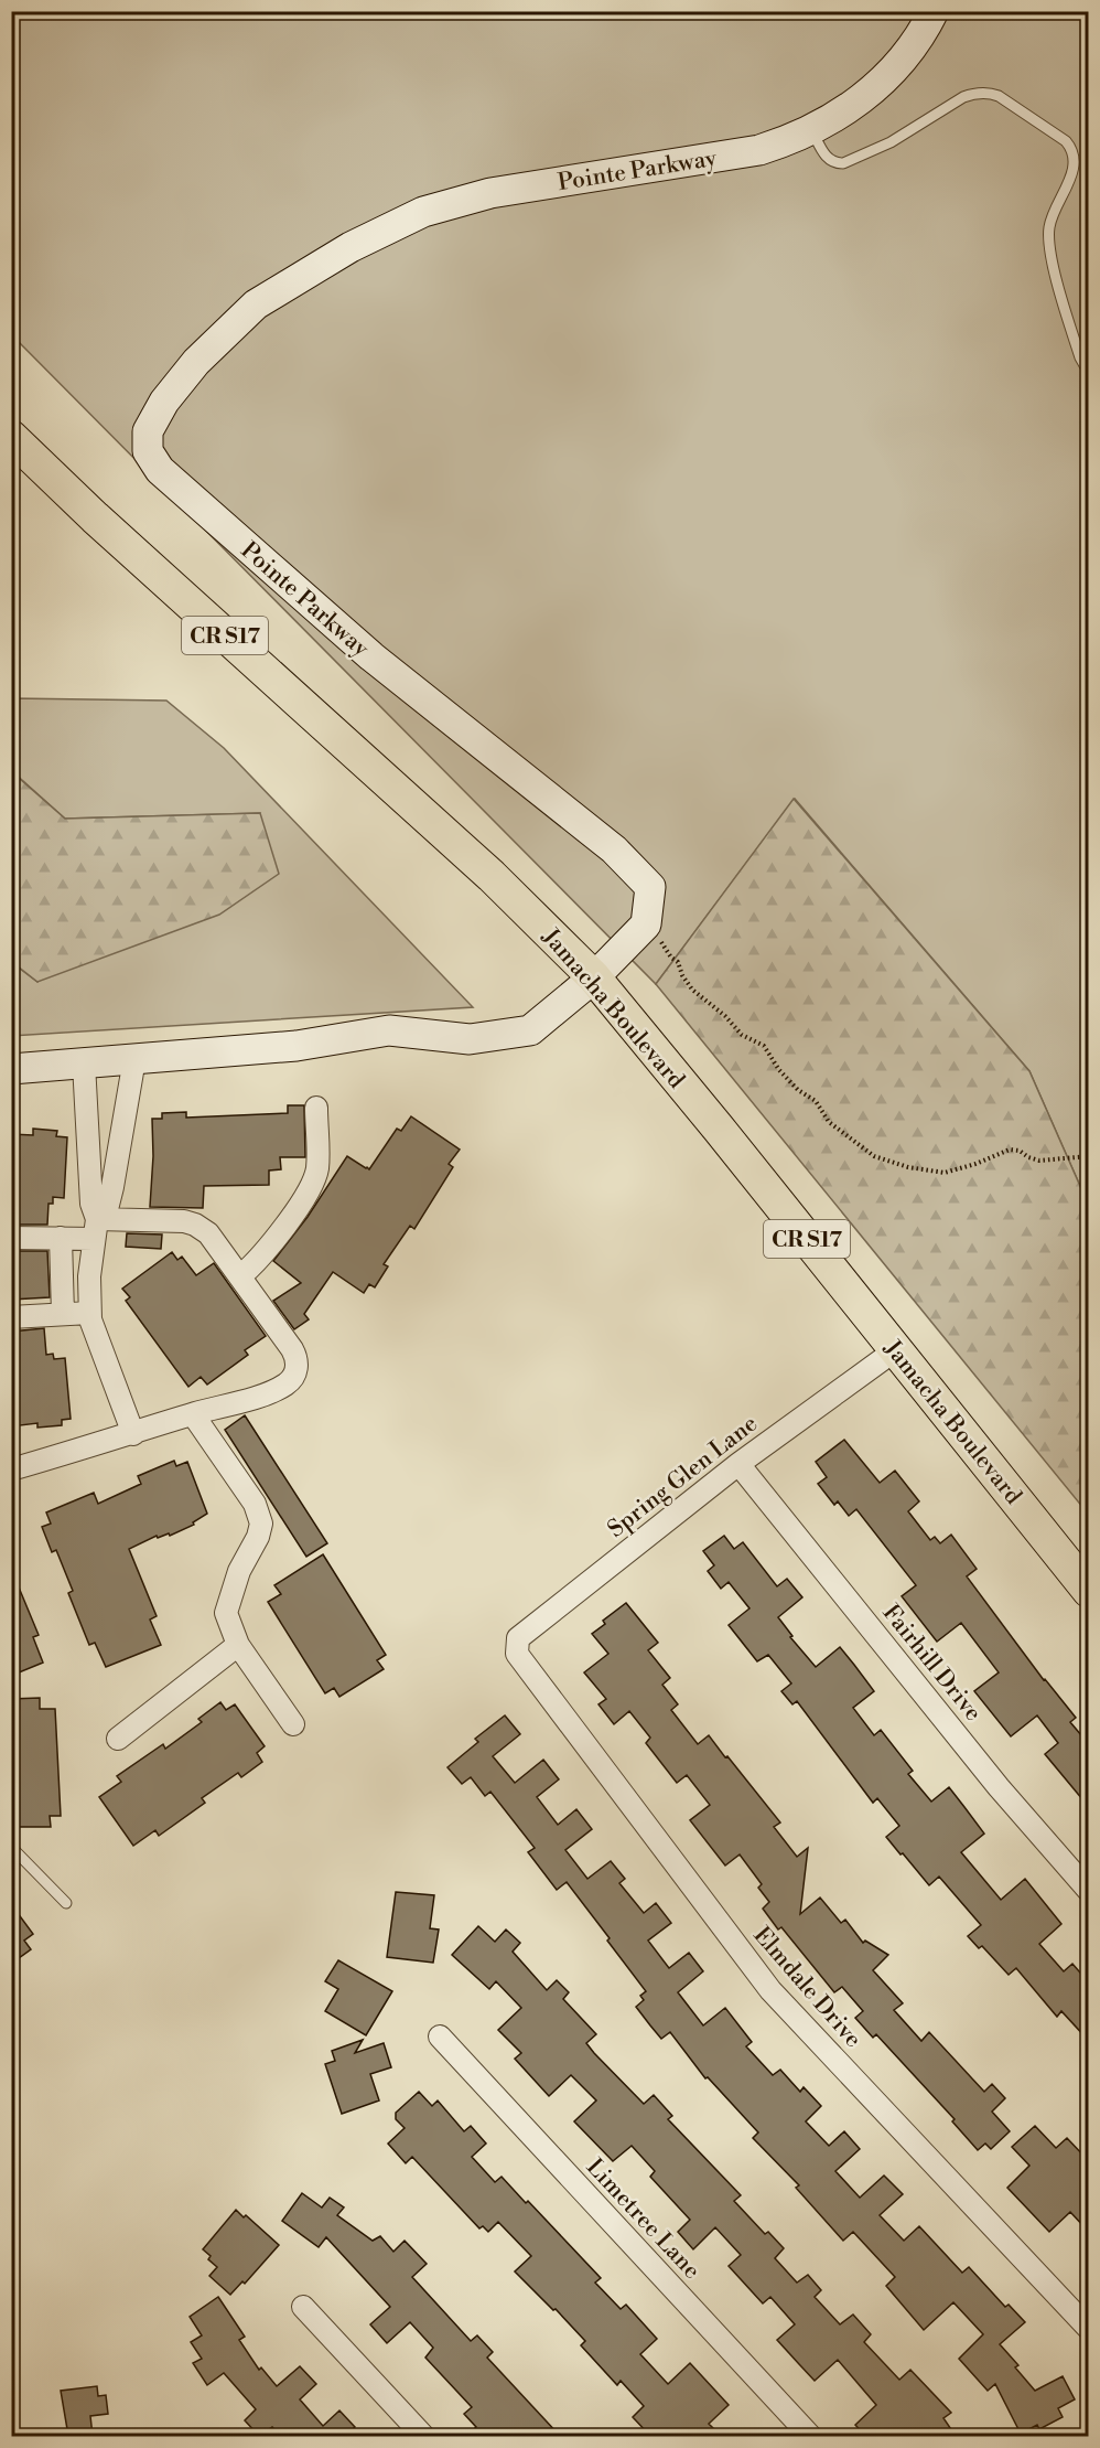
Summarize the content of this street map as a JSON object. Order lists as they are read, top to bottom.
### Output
{
  "streets": {
    "main road": ["CR S17", "Jamacha Boulevard"],
    "street": [
      "Pointe Parkway",
      "Spring Glen Lane",
      "Fairhill Drive",
      "Elmdale Drive",
      "Limetree Lane"
    ]
  },
  "crossings": [
    ["Jamacha Boulevard", "Spring Glen Lane"],
    ["Spring Glen Lane", "Fairhill Drive"],
    ["Spring Glen Lane", "Elmdale Drive"]
  ]
}
